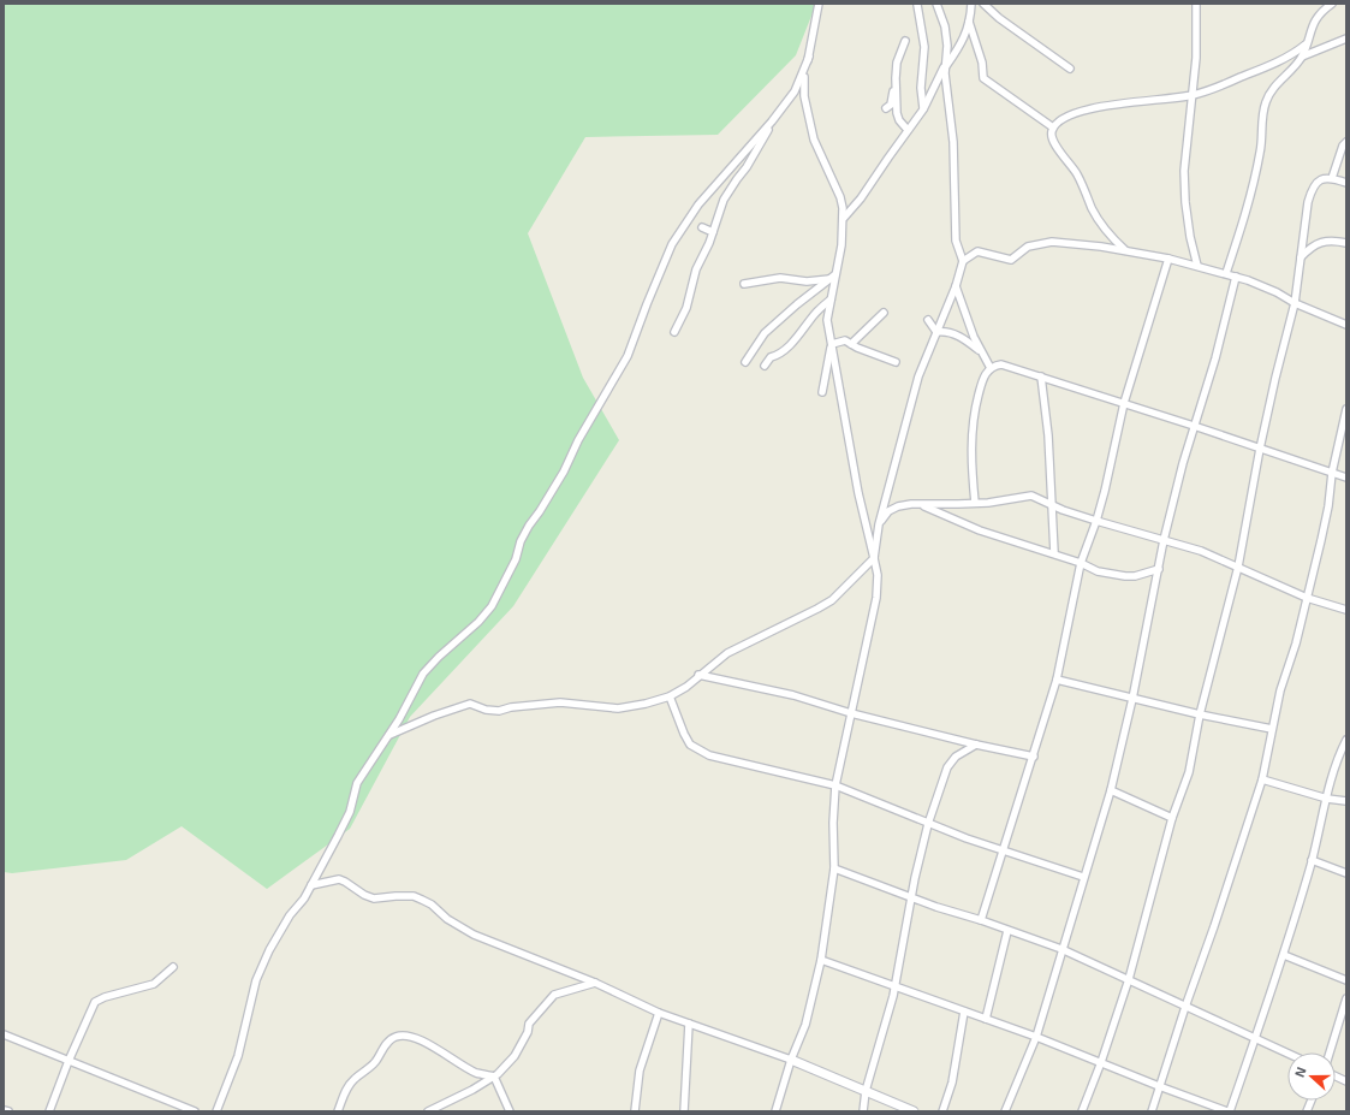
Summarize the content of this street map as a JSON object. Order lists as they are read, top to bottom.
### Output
{
  "north": "left"
}
